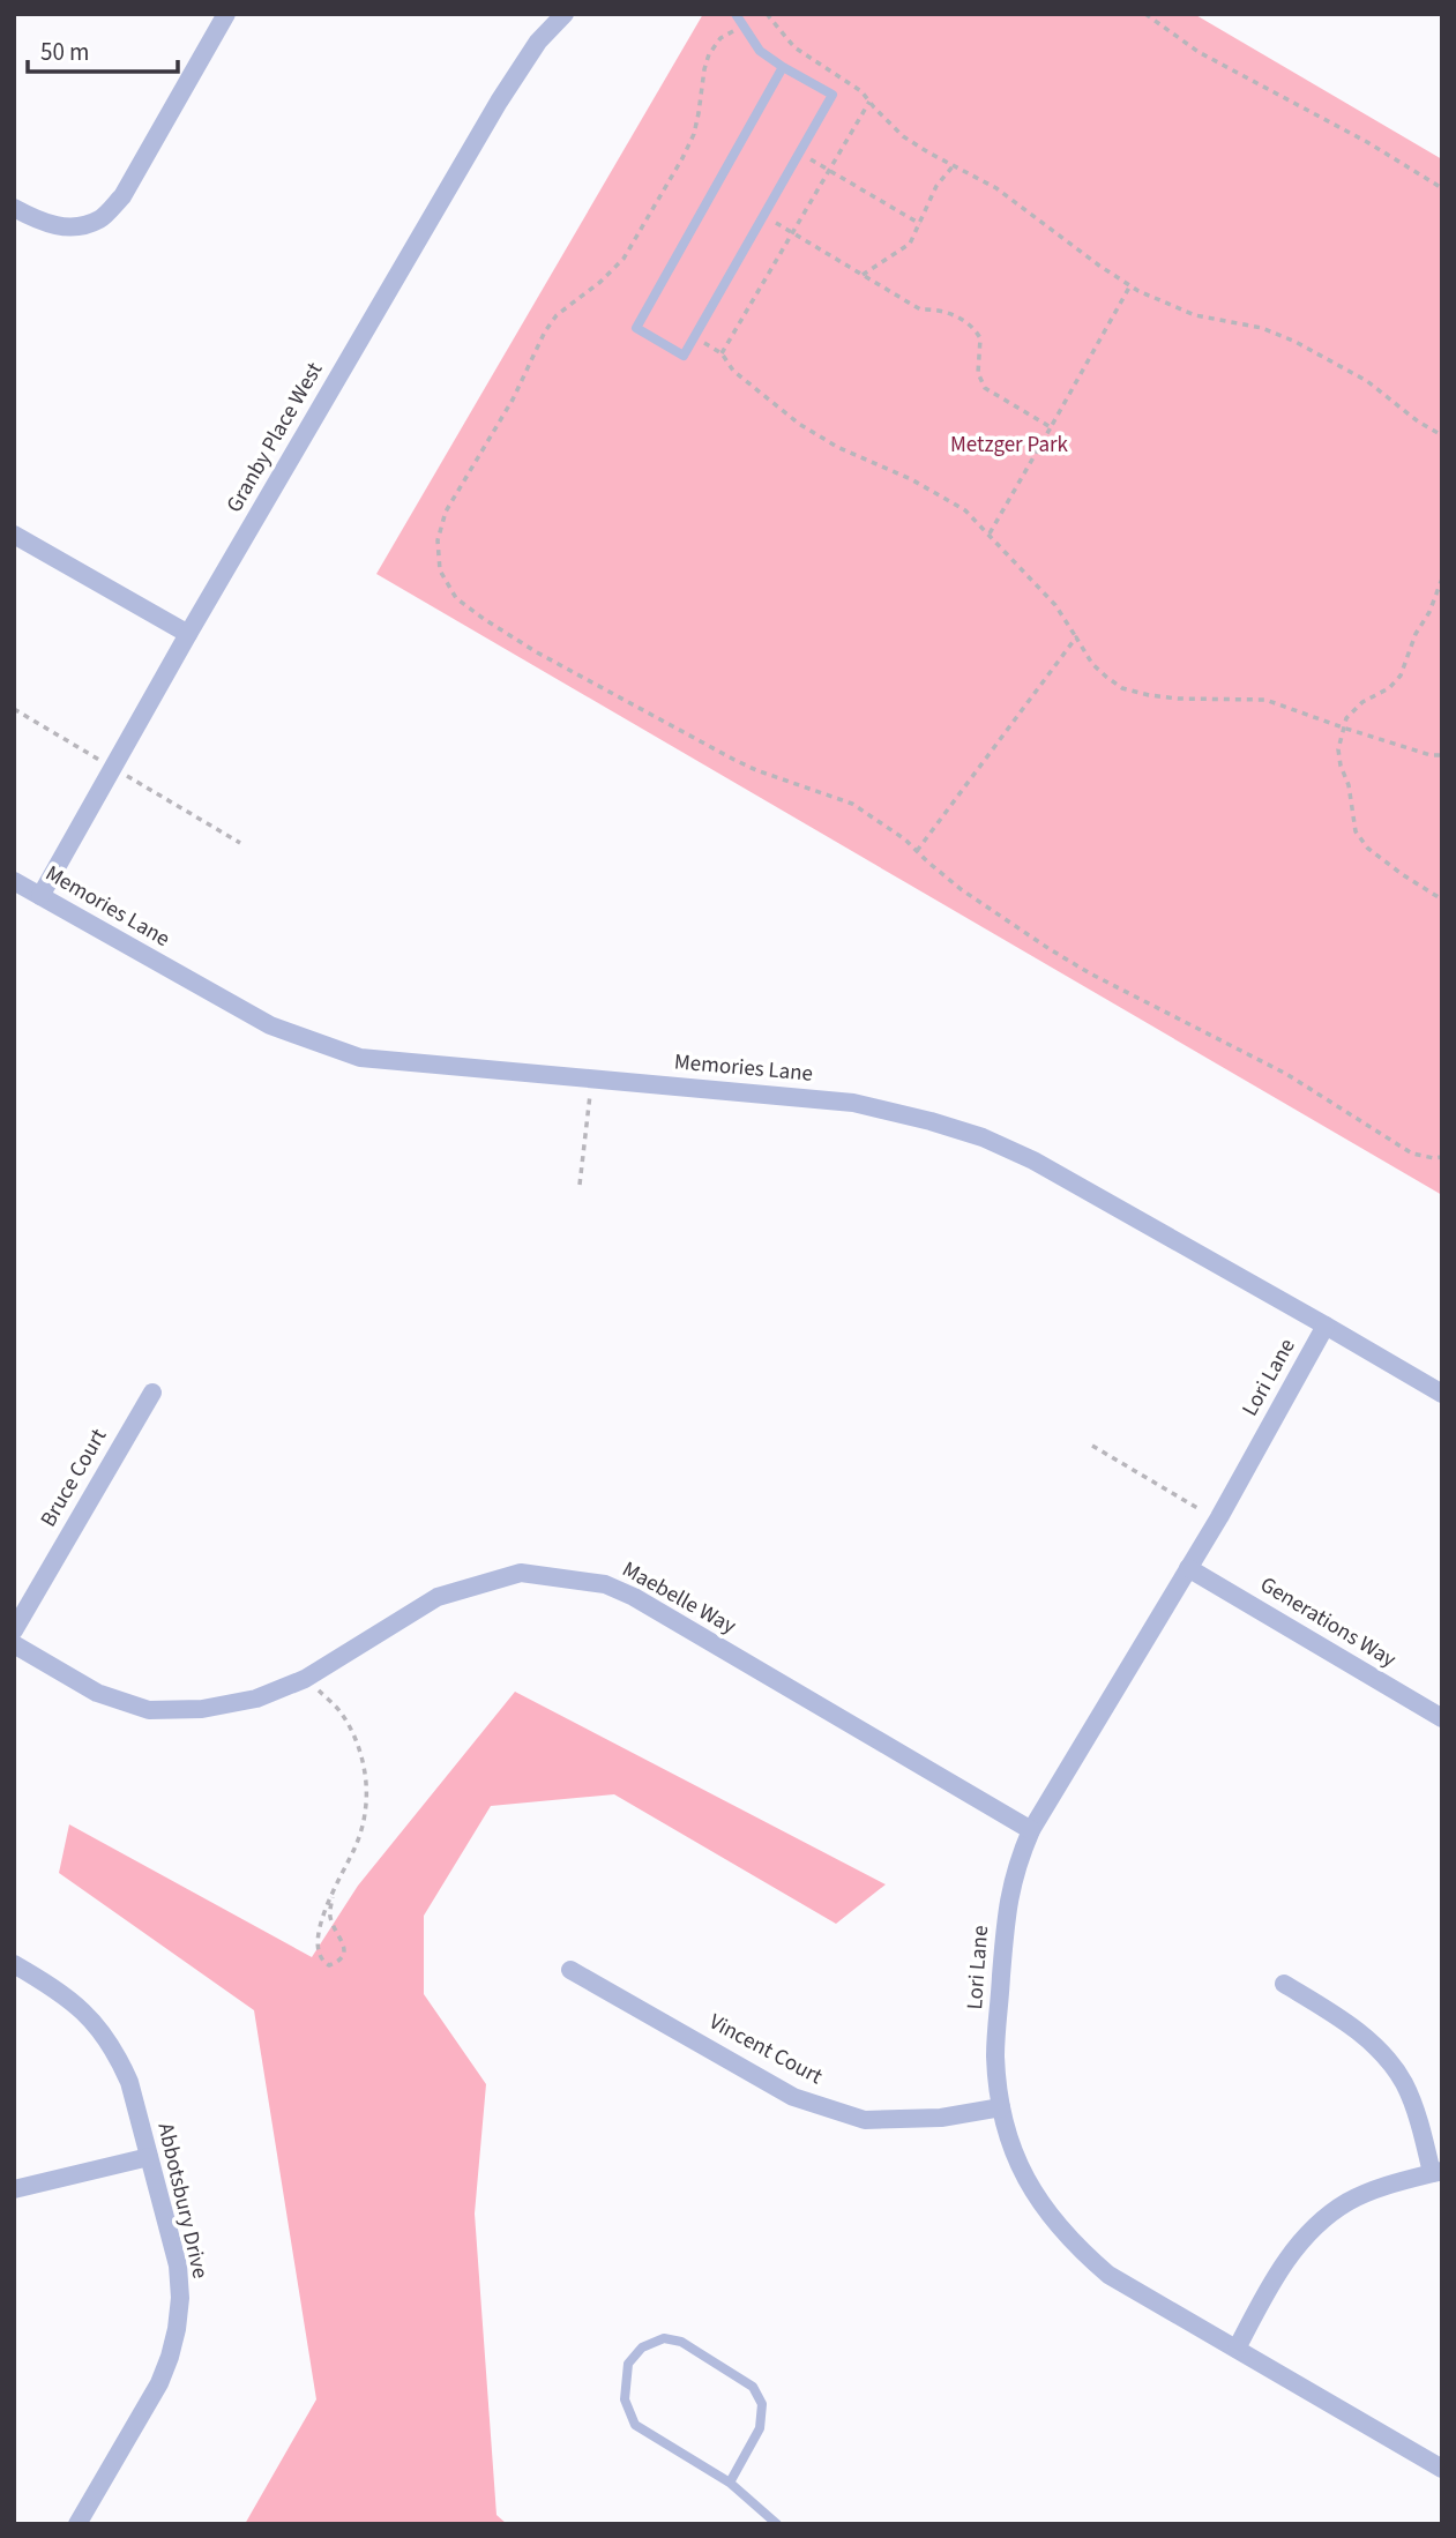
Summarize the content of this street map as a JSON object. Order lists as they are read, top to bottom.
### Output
{
  "streets": {
    "street": [
      "Granby Place West",
      "Memories Lane",
      "Lori Lane",
      "Bruce Court",
      "Maebelle Way",
      "Generations Way",
      "Vincent Court",
      "Abbotsbury Drive"
    ]
  },
  "crossings": [
    ["Granby Place West", "Memories Lane"],
    ["Memories Lane", "Lori Lane"],
    ["Lori Lane", "Maebelle Way"],
    ["Lori Lane", "Generations Way"],
    ["Lori Lane", "Vincent Court"]
  ],
  "parks": ["Metzger Park"],
  "scale_bar": "50 m"
}
